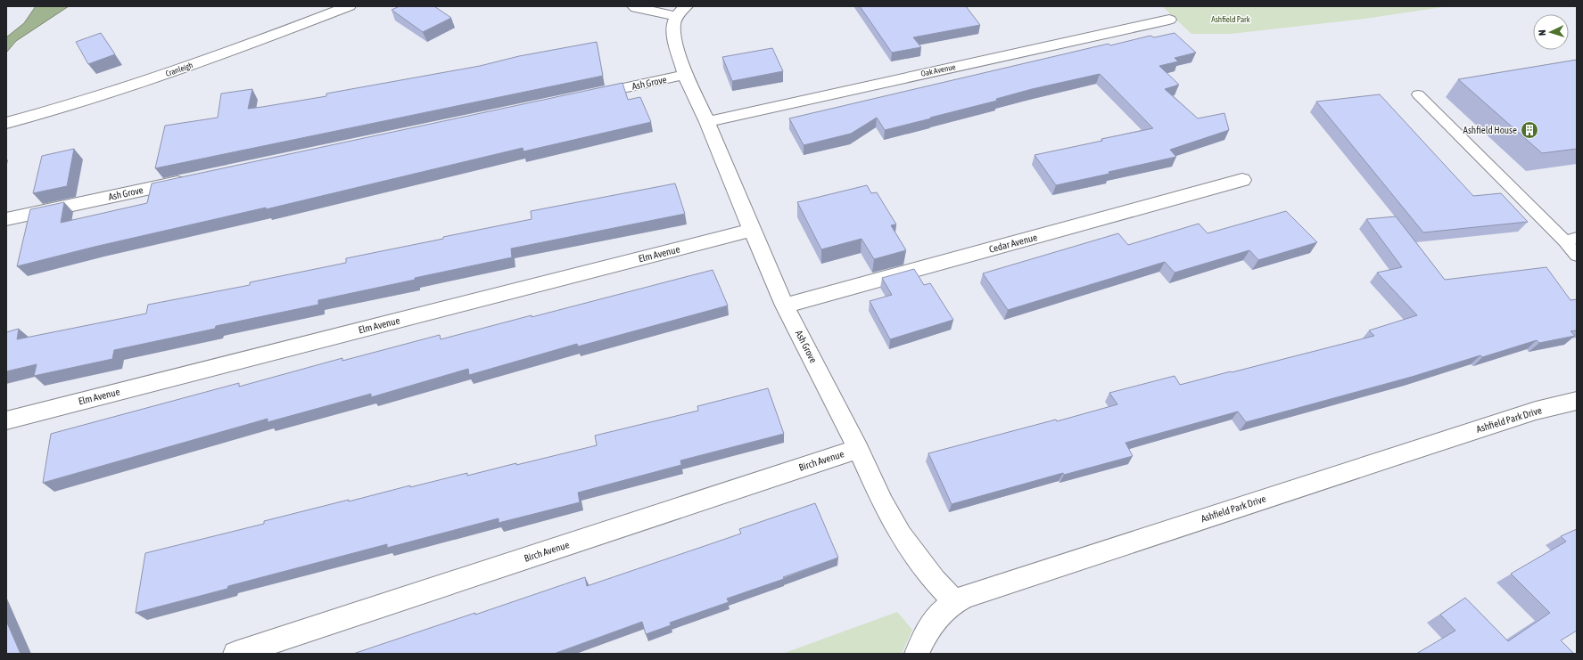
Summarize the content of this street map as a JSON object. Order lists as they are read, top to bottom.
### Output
{
  "streets": {
    "street": [
      "Cranleigh",
      "Oak Avenue",
      "Ash Grove",
      "Cedar Avenue",
      "Elm Avenue",
      "Ashfield Park Drive",
      "Birch Avenue"
    ]
  },
  "crossings": [
    ["Oak Avenue", "Ash Grove"],
    ["Ash Grove", "Cedar Avenue"],
    ["Ash Grove", "Elm Avenue"],
    ["Ash Grove", "Ashfield Park Drive"],
    ["Ash Grove", "Birch Avenue"]
  ],
  "parks": ["Ashfield Park"],
  "places": {
    "building": ["Ashfield House"]
  },
  "north": "left"
}
